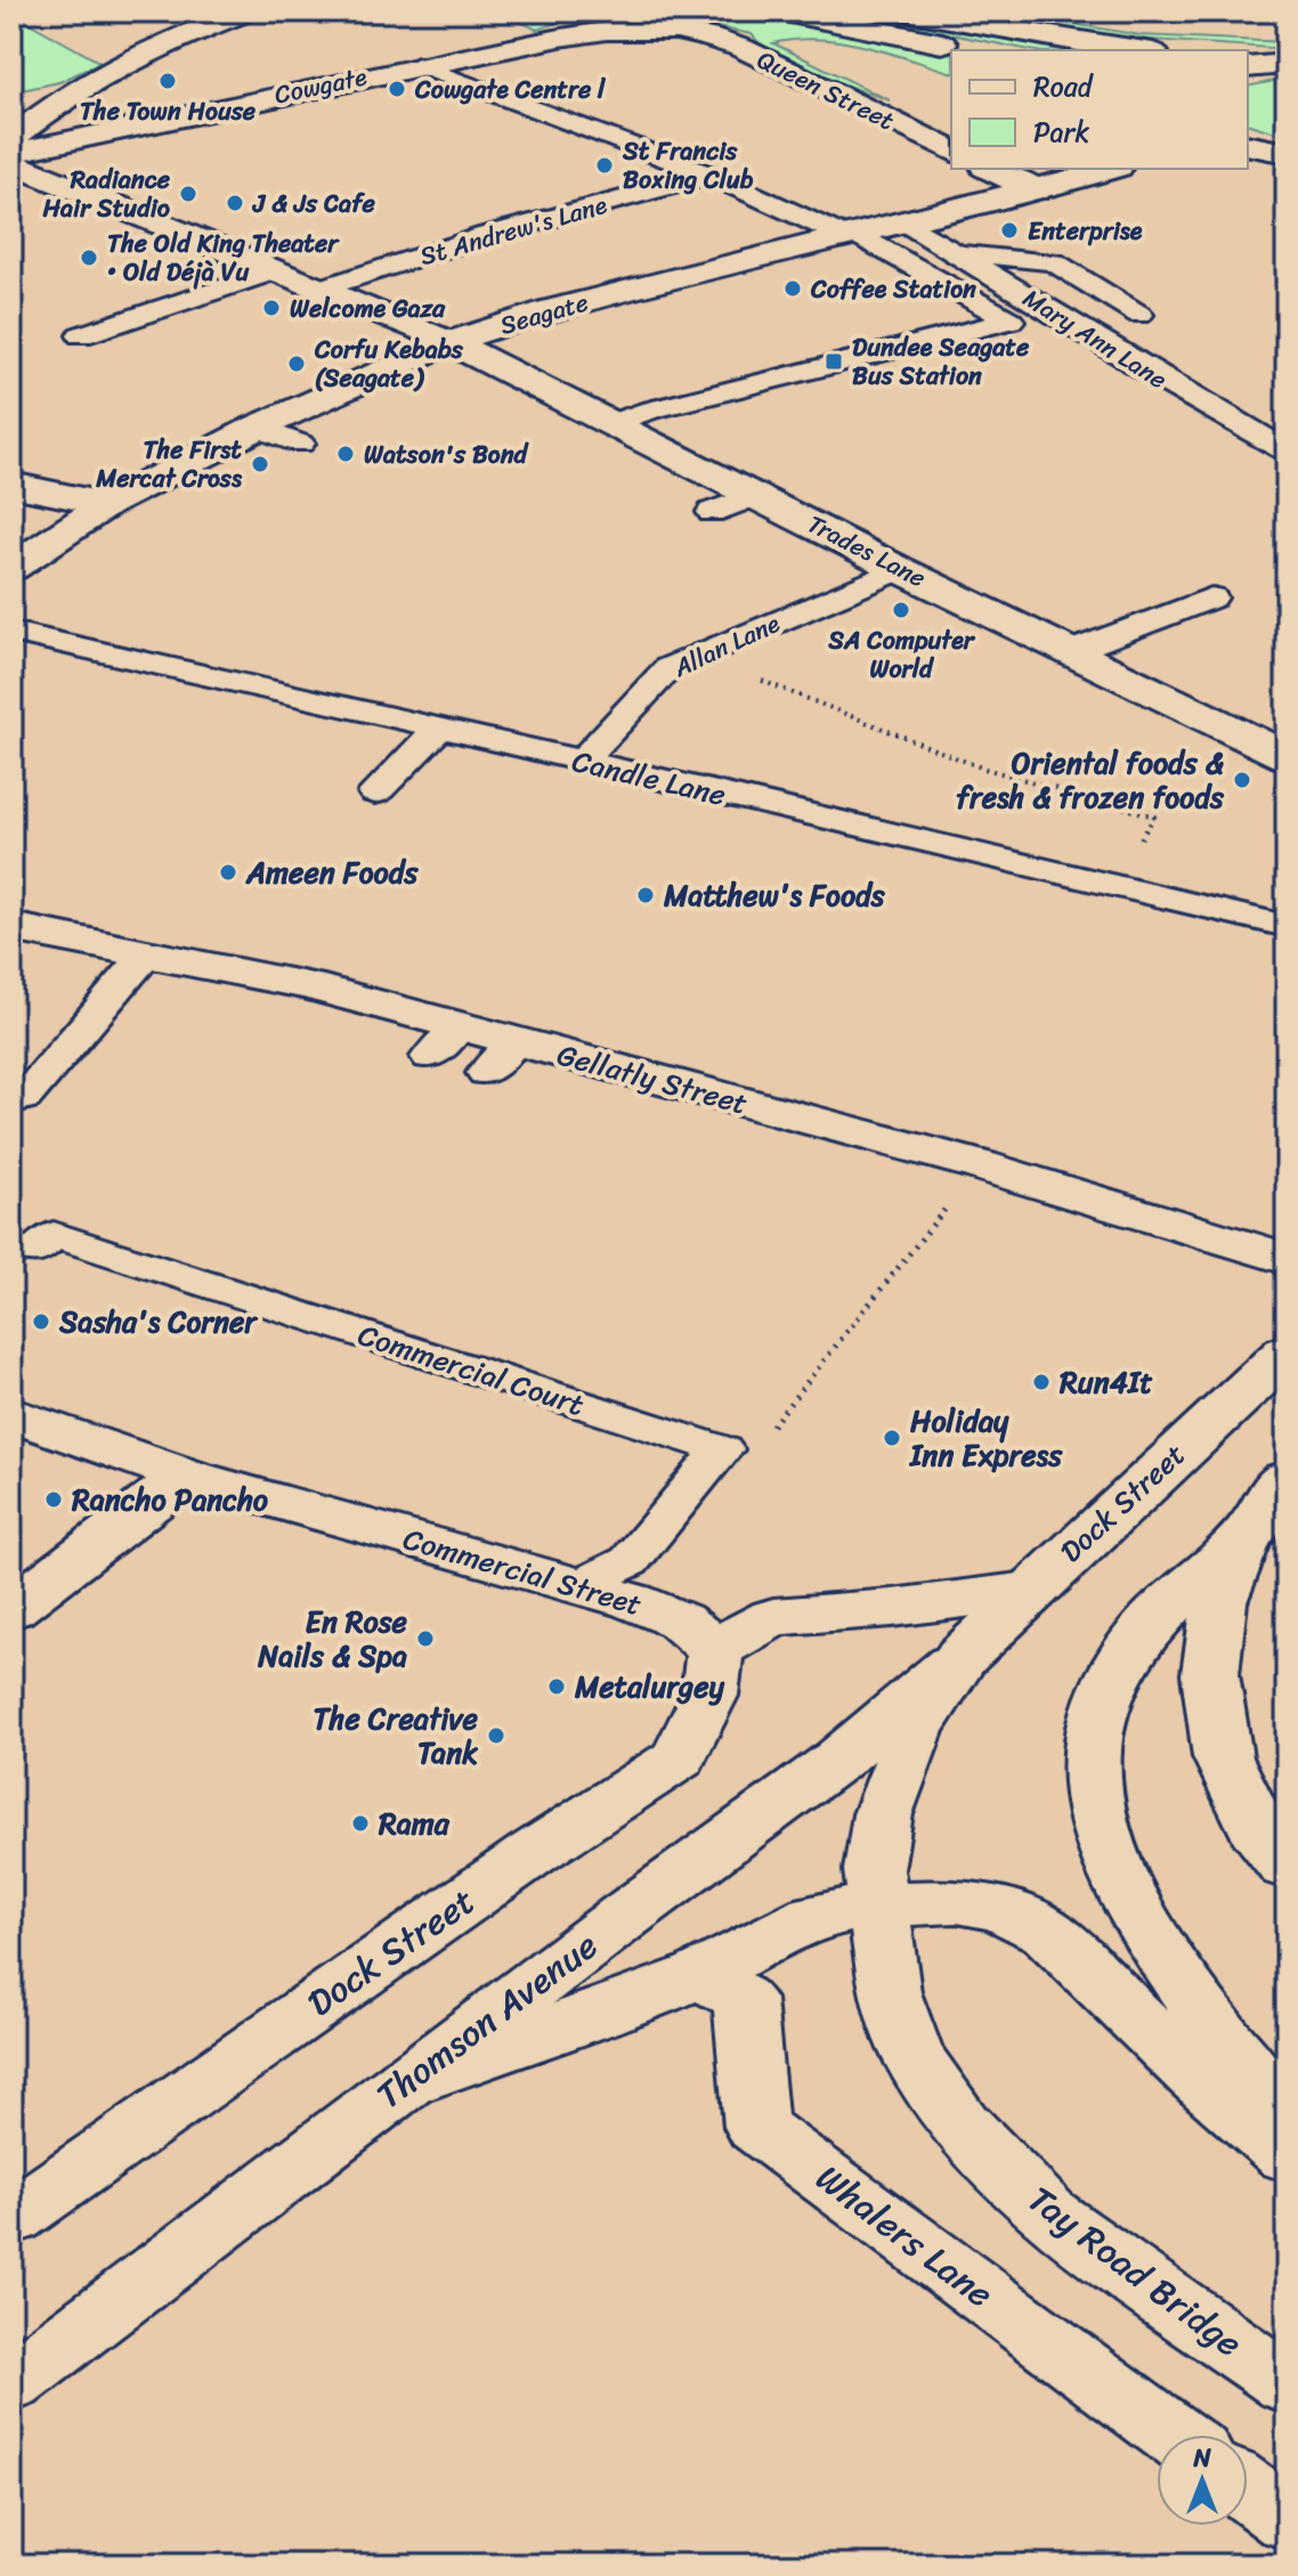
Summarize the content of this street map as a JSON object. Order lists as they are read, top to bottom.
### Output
{
  "streets": {
    "main road": [
      "Cowgate",
      "Queen Street",
      "Seagate",
      "Trades Lane",
      "Gellatly Street",
      "Dock Street",
      "Commercial Street",
      "Thomson Avenue",
      "Whalers Lane",
      "Tay Road Bridge"
    ],
    "lane": [
      "St Andrew's Lane",
      "Mary Ann Lane",
      "Allan Lane",
      "Candle Lane",
      "Commercial Court"
    ]
  },
  "crossings": [
    ["Cowgate", "Queen Street"],
    ["St Andrew's Lane", "Trades Lane"],
    ["Seagate", "Mary Ann Lane"],
    ["Seagate", "Trades Lane"],
    ["Trades Lane", "Allan Lane"],
    ["Allan Lane", "Candle Lane"],
    ["Commercial Court", "Commercial Street"],
    ["Dock Street", "Commercial Street"],
    ["Dock Street", "Thomson Avenue"],
    ["Dock Street", "Tay Road Bridge"],
    ["Thomson Avenue", "Tay Road Bridge"]
  ],
  "places": {
    "other": [
      "The Town House",
      "Cowgate Centre l",
      "St Francis Boxing Club",
      "Radiance Hair Studio",
      "J & Js Cafe",
      "Enterprise",
      "The Old King Theater • Old Déjà Vu",
      "Coffee Station",
      "Welcome Gaza",
      "Corfu Kebabs (Seagate)",
      "Watson's Bond",
      "The First Mercat Cross",
      "SA Computer World",
      "Oriental foods & fresh & frozen foods",
      "Ameen Foods",
      "Matthew's Foods",
      "Sasha's Corner",
      "Run4It",
      "Holiday Inn Express",
      "Rancho Pancho",
      "En Rose Nails & Spa",
      "Metalurgey",
      "The Creative Tank",
      "Rama"
    ],
    "transit": ["Dundee Seagate Bus Station"]
  },
  "legend": ["Road", "Park"],
  "north": "top"
}
